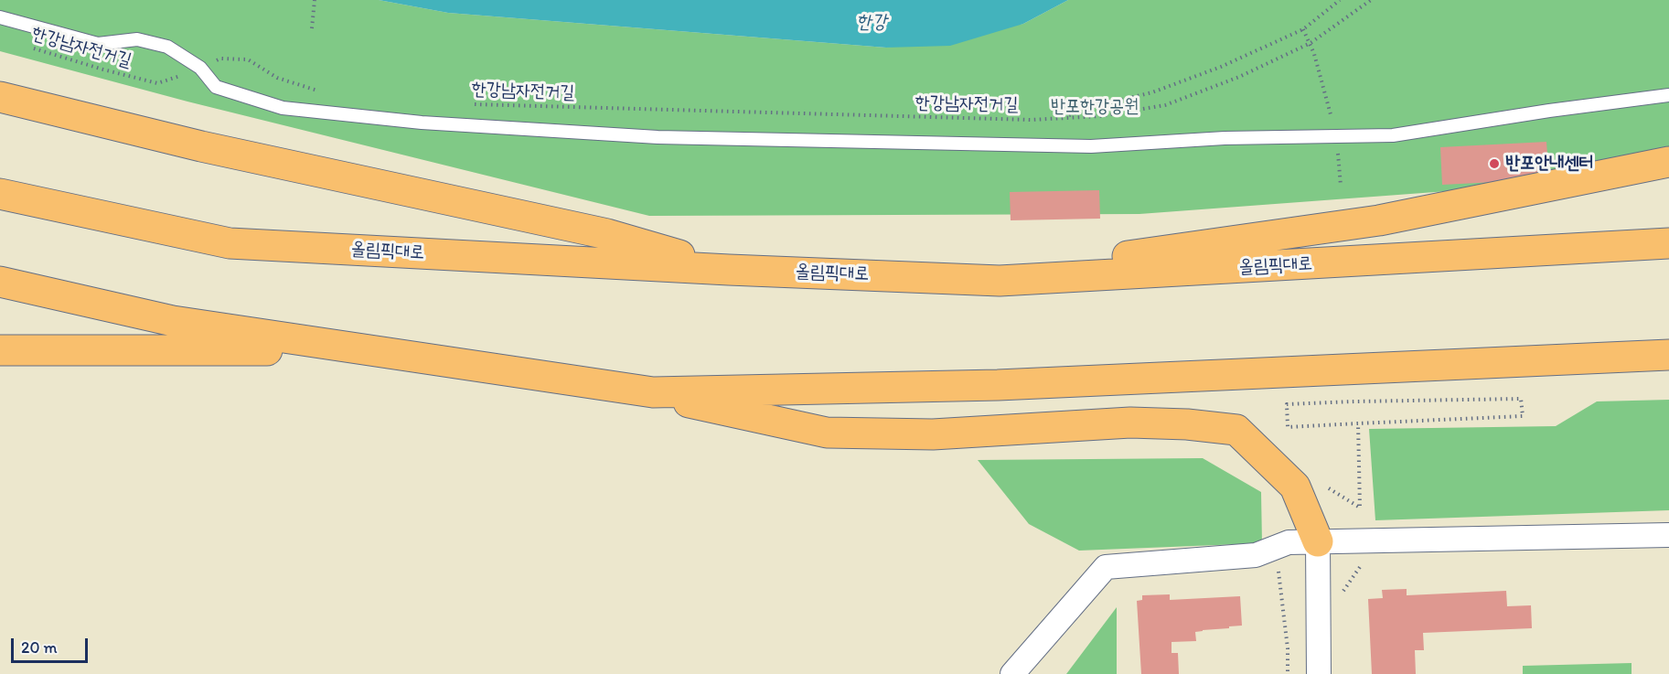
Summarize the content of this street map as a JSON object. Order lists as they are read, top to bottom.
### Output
{
  "streets": {
    "highway": ["올림픽대로"],
    "path": ["한강남자전거길"]
  },
  "water": ["한강"],
  "parks": ["반포한강공원"],
  "places": ["반포안내센터"],
  "scale_bar": "20 m"
}
